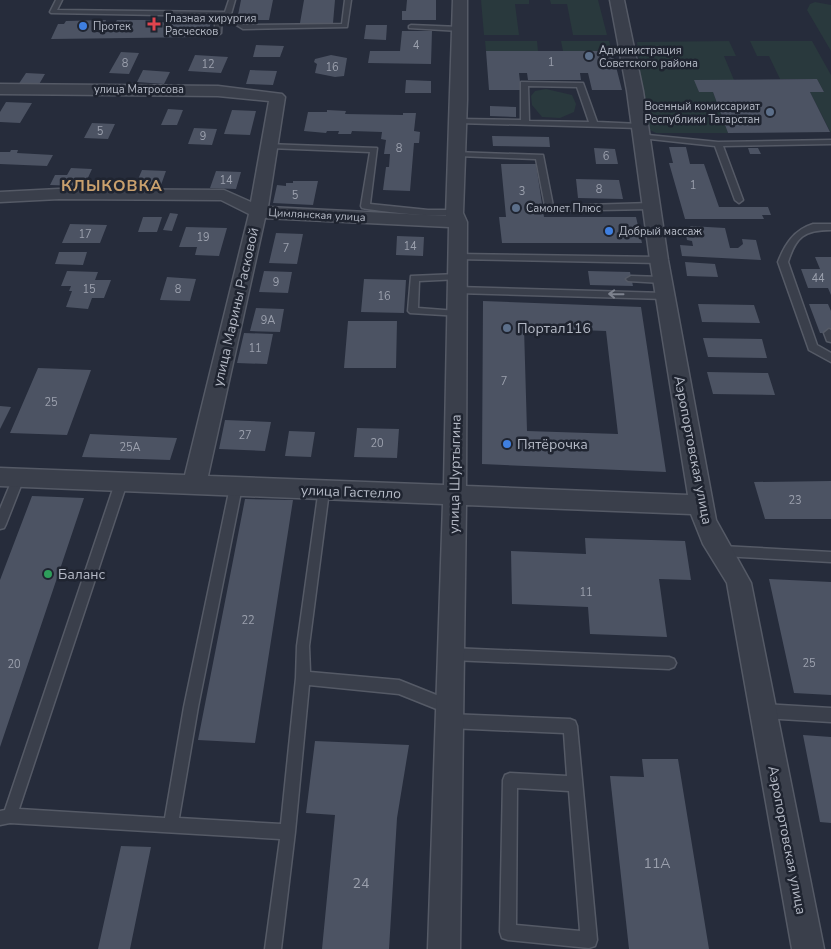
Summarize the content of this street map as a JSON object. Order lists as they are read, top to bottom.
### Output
{
  "streets": {
    "street": [
      "улица Матросова",
      "Цимлянская улица",
      "улица Марины Расковой",
      "Аэропортовская улица",
      "улица Шуртыгина",
      "улица Гастелло"
    ]
  },
  "crossings": [
    ["улица Матросова", "улица Марины Расковой"],
    ["Цимлянская улица", "улица Марины Расковой"],
    ["Цимлянская улица", "улица Шуртыгина"],
    ["улица Марины Расковой", "улица Гастелло"],
    ["Аэропортовская улица", "улица Гастелло"],
    ["улица Шуртыгина", "улица Гастелло"]
  ],
  "districts": ["КЛЫКОВКА"],
  "places": {
    "health": ["Глазная хирургия Расческов"],
    "other": [
      "Протек",
      "Администрация Советского района",
      "Военный комиссариат Республики Татарстан",
      "Самолет Плюс",
      "Добрый массаж",
      "Портал116",
      "Пятёрочка",
      "Баланс"
    ]
  },
  "house_numbers": [
    "4",
    "1",
    "8",
    "12",
    "16",
    "5",
    "9",
    "8",
    "6",
    "14",
    "1",
    "8",
    "3",
    "5",
    "17",
    "19",
    "14",
    "7",
    "44",
    "9",
    "15",
    "8",
    "16",
    "9А",
    "11",
    "7",
    "25",
    "27",
    "20",
    "25А",
    "23",
    "11",
    "22",
    "25",
    "20",
    "11А",
    "24"
  ]
}
